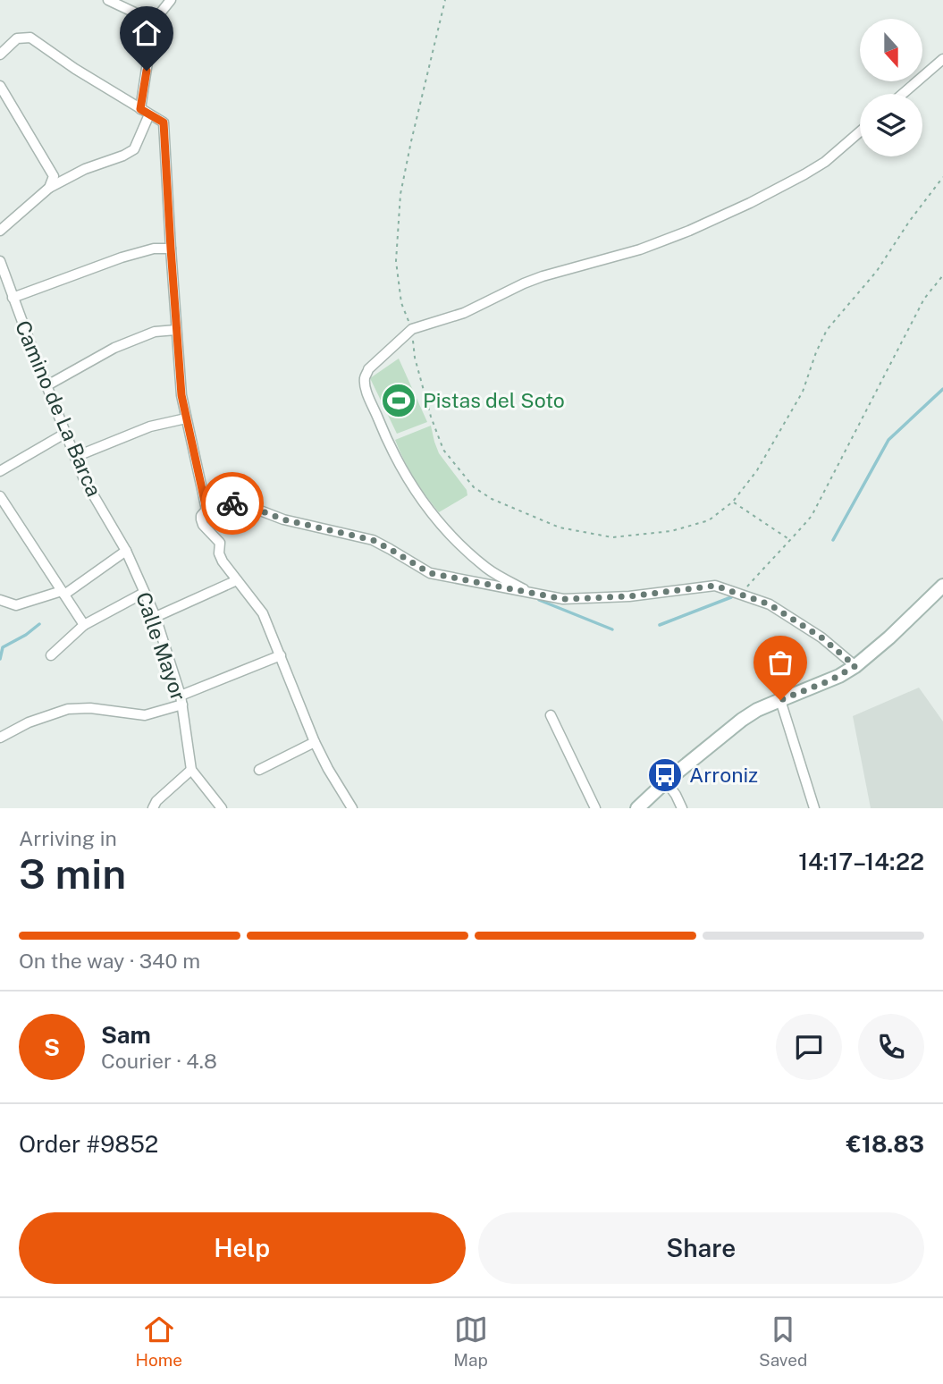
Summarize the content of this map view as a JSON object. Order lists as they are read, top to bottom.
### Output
{
  "streets": {
    "street": ["Camino de La Barca", "Calle Mayor"]
  },
  "crossings": [
    ["Camino de La Barca", "Calle Mayor"]
  ],
  "places": {
    "sports": ["Pistas del Soto"],
    "bus stop": ["Arroniz"]
  },
  "north": "bottom",
  "page": {
    "heading": ["3 min", "Arriving in", "14:17–14:22"],
    "panel": [
      "Sam",
      "Courier · 4.8",
      "Order #9852",
      "€18.83"
    ],
    "bar": "On the way · 340 m",
    "round": "S",
    "buttons": ["Help", "Share"],
    "tabs": ["Home", "Map", "Saved"]
  }
}
